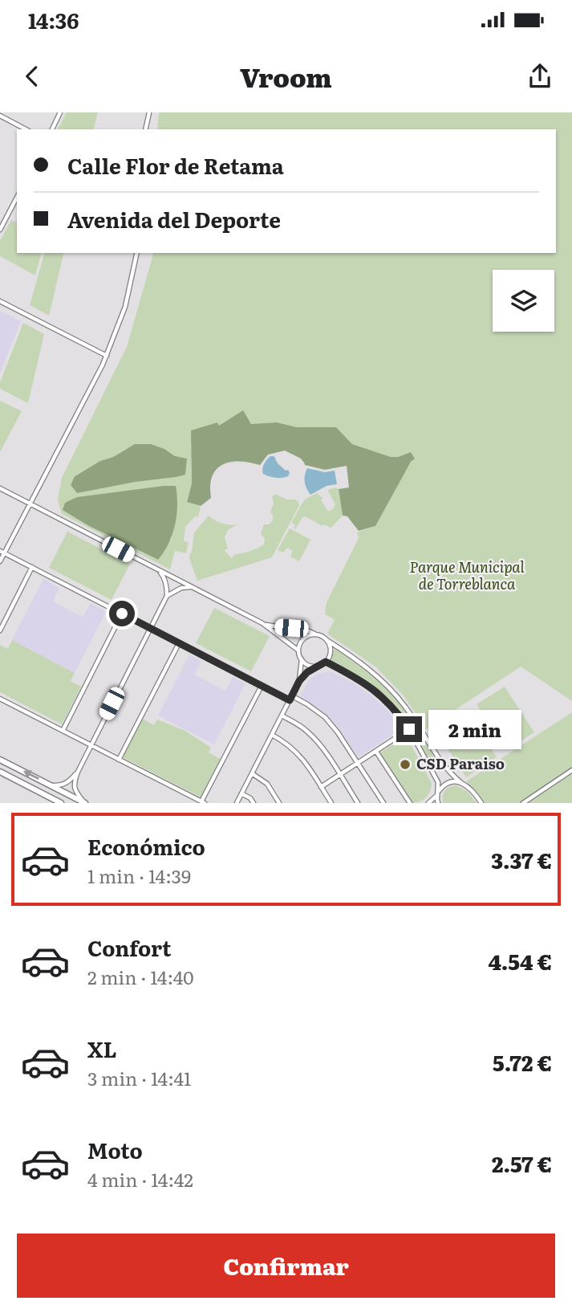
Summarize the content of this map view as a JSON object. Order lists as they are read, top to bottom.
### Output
{
  "parks": ["Parque Municipal de Torreblanca"],
  "places": ["CSD Paraiso"],
  "page": {
    "status": "14:36",
    "header": "Vroom",
    "banner": ["Calle Flor de Retama", "Avenida del Deporte"],
    "bubble": "2 min",
    "list": [
      {
        "name": "Económico",
        "note": "1 min · 14:39",
        "value": "3.37 €"
      },
      {
        "name": "Confort",
        "note": "2 min · 14:40",
        "value": "4.54 €"
      },
      {
        "name": "XL",
        "note": "3 min · 14:41",
        "value": "5.72 €"
      },
      {
        "name": "Moto",
        "note": "4 min · 14:42",
        "value": "2.57 €"
      }
    ],
    "buttons": "Confirmar"
  }
}
